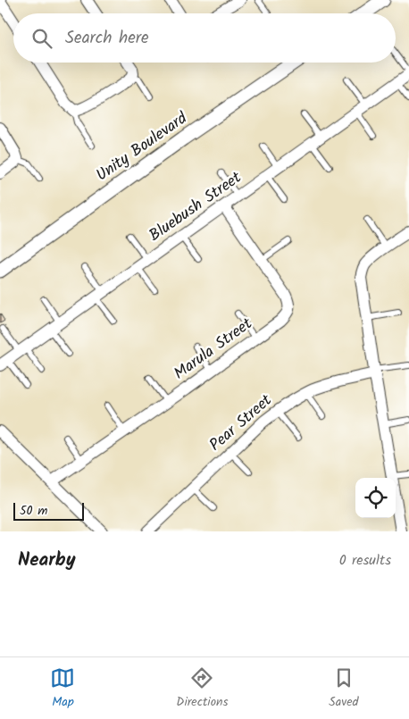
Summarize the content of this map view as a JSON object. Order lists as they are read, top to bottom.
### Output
{
  "streets": {
    "street": [
      "Unity Boulevard",
      "Bluebush Street",
      "Marula Street",
      "Pear Street"
    ]
  },
  "crossings": [
    ["Bluebush Street", "Marula Street"]
  ],
  "scale_bar": "50 m",
  "page": {
    "search": "Search here",
    "scale": "50 m",
    "heading": ["Nearby", "0 results"],
    "nav": ["Map", "Directions", "Saved"]
  }
}
